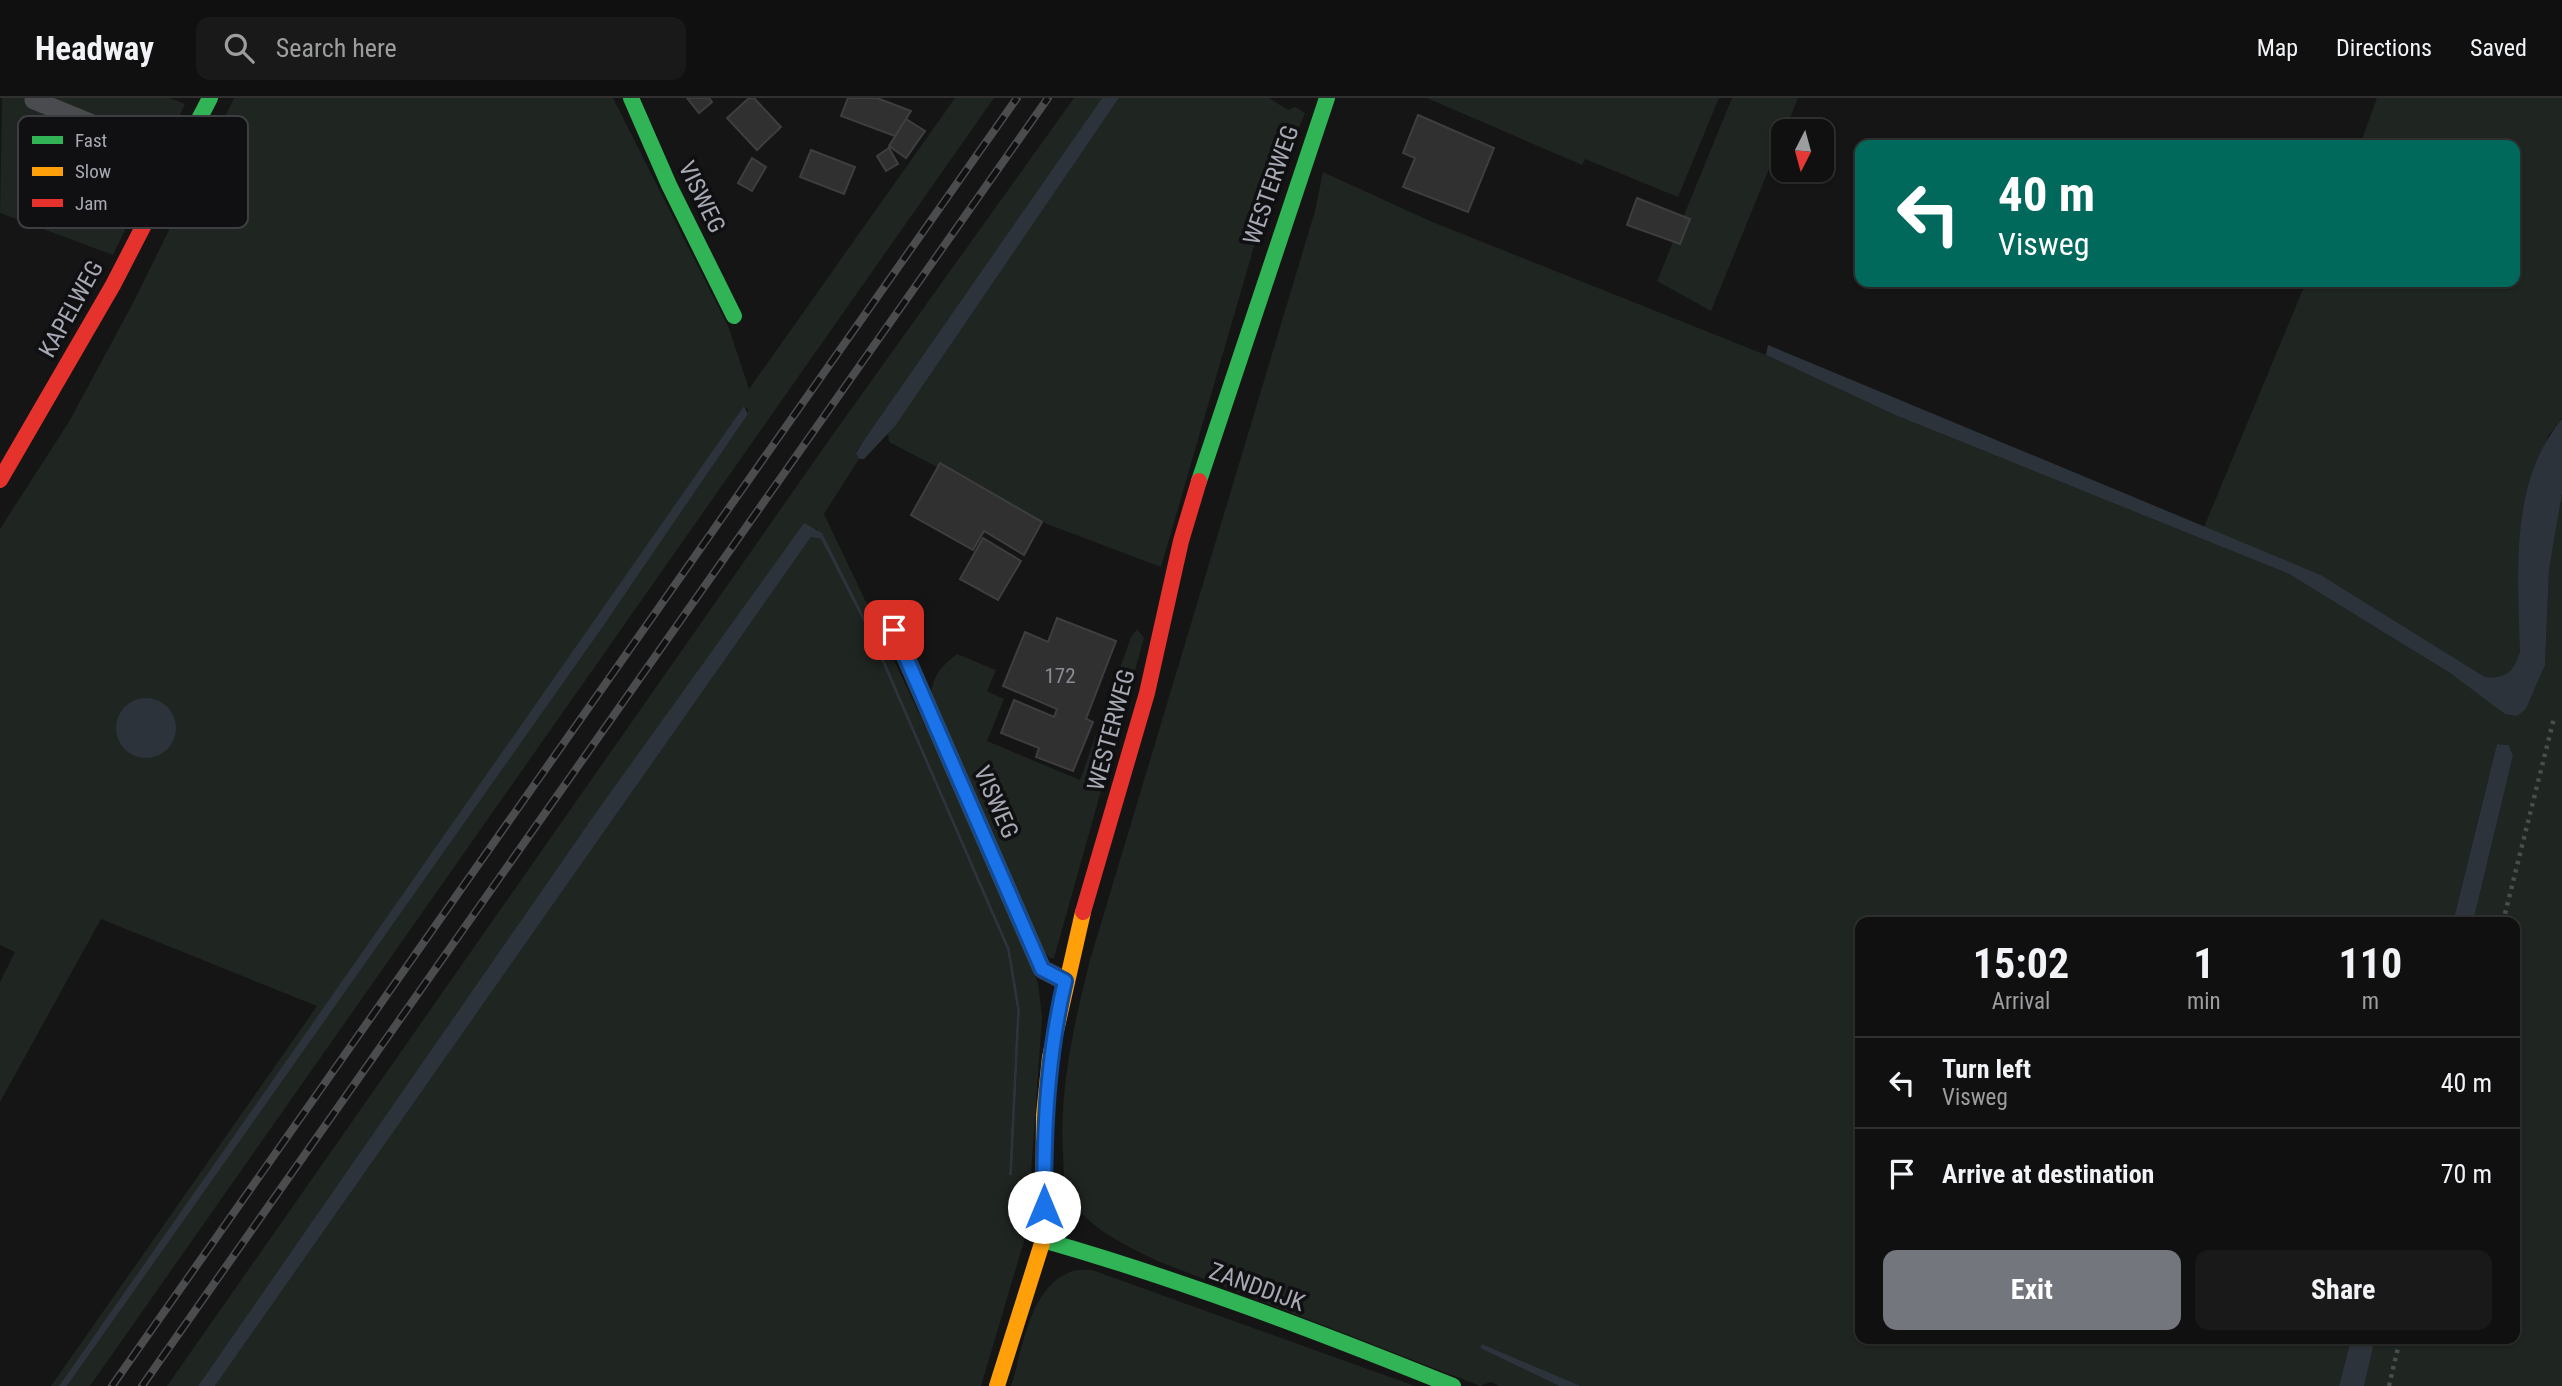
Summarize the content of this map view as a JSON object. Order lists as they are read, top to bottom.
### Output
{
  "streets": {
    "street": [
      "WESTERWEG",
      "VISWEG",
      "KAPELWEG",
      "ZANDDIJK"
    ]
  },
  "crossings": [
    ["WESTERWEG", "VISWEG"],
    ["WESTERWEG", "ZANDDIJK"]
  ],
  "house_numbers": ["172"],
  "legend": ["Fast", "Slow", "Jam"],
  "north": "bottom",
  "page": {
    "header": "Headway",
    "search": "Search here",
    "nav": ["Map", "Directions", "Saved"],
    "turn": ["40 m", "Visweg"],
    "eta": [
      "15:02",
      "Arrival",
      "1",
      "min",
      "110",
      "m"
    ],
    "list": [
      {
        "name": "Turn left",
        "note": "Visweg",
        "value": "40 m"
      },
      {
        "name": "Arrive at destination",
        "value": "70 m"
      }
    ],
    "buttons": ["Exit", "Share"]
  }
}
